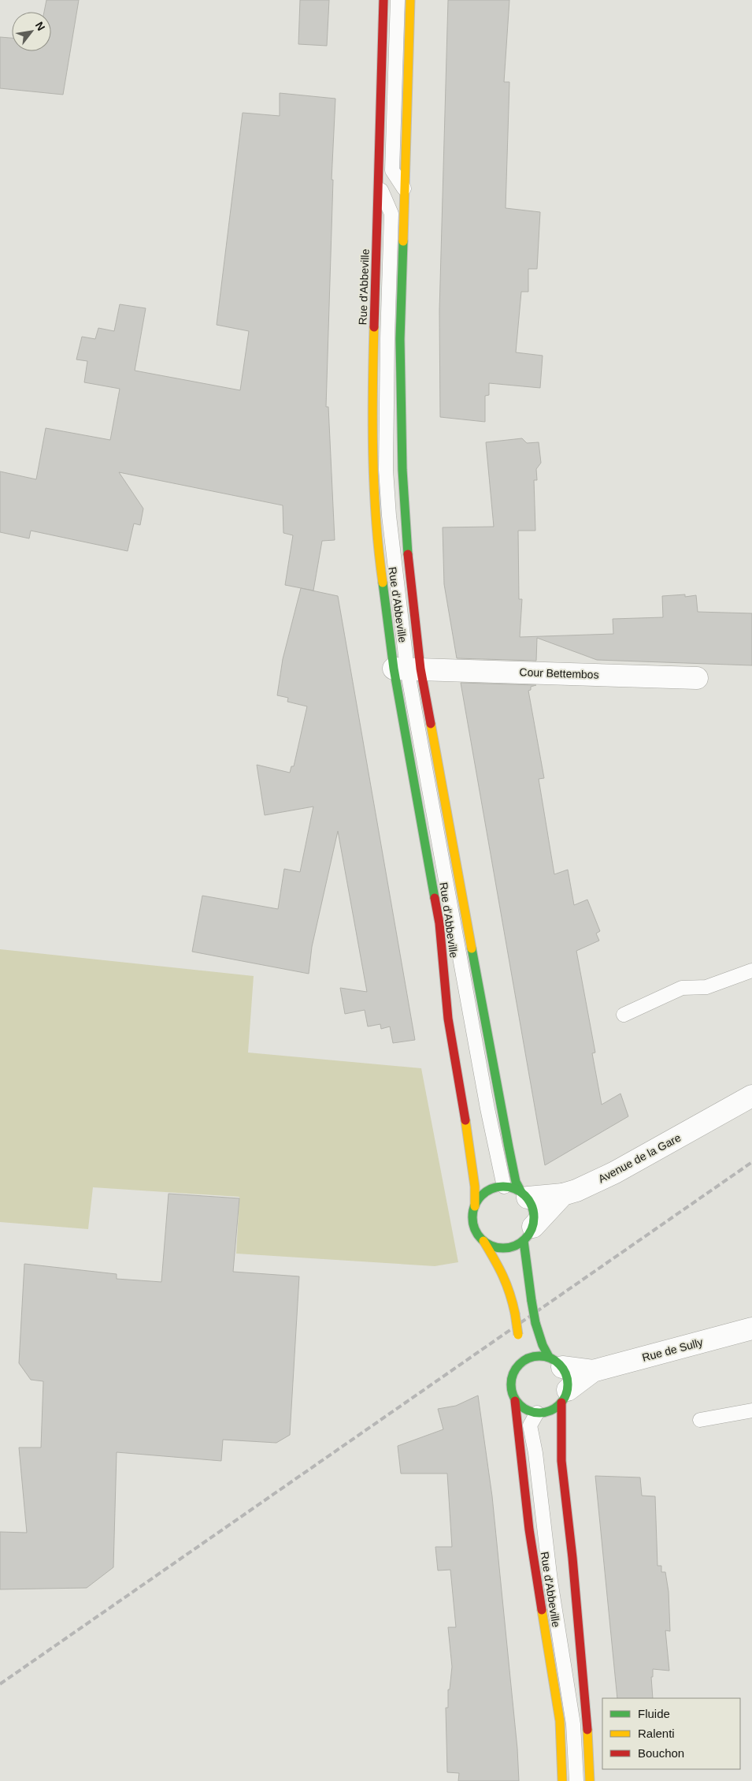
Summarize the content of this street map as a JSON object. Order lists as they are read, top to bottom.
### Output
{
  "streets": {
    "main road": ["Rue d'Abbeville"],
    "street": ["Cour Bettembos", "Avenue de la Gare", "Rue de Sully"]
  },
  "crossings": [
    ["Rue d'Abbeville", "Cour Bettembos"],
    ["Rue d'Abbeville", "Avenue de la Gare"],
    ["Rue d'Abbeville", "Rue de Sully"]
  ],
  "legend": ["Fluide", "Ralenti", "Bouchon"],
  "north": "top right"
}
